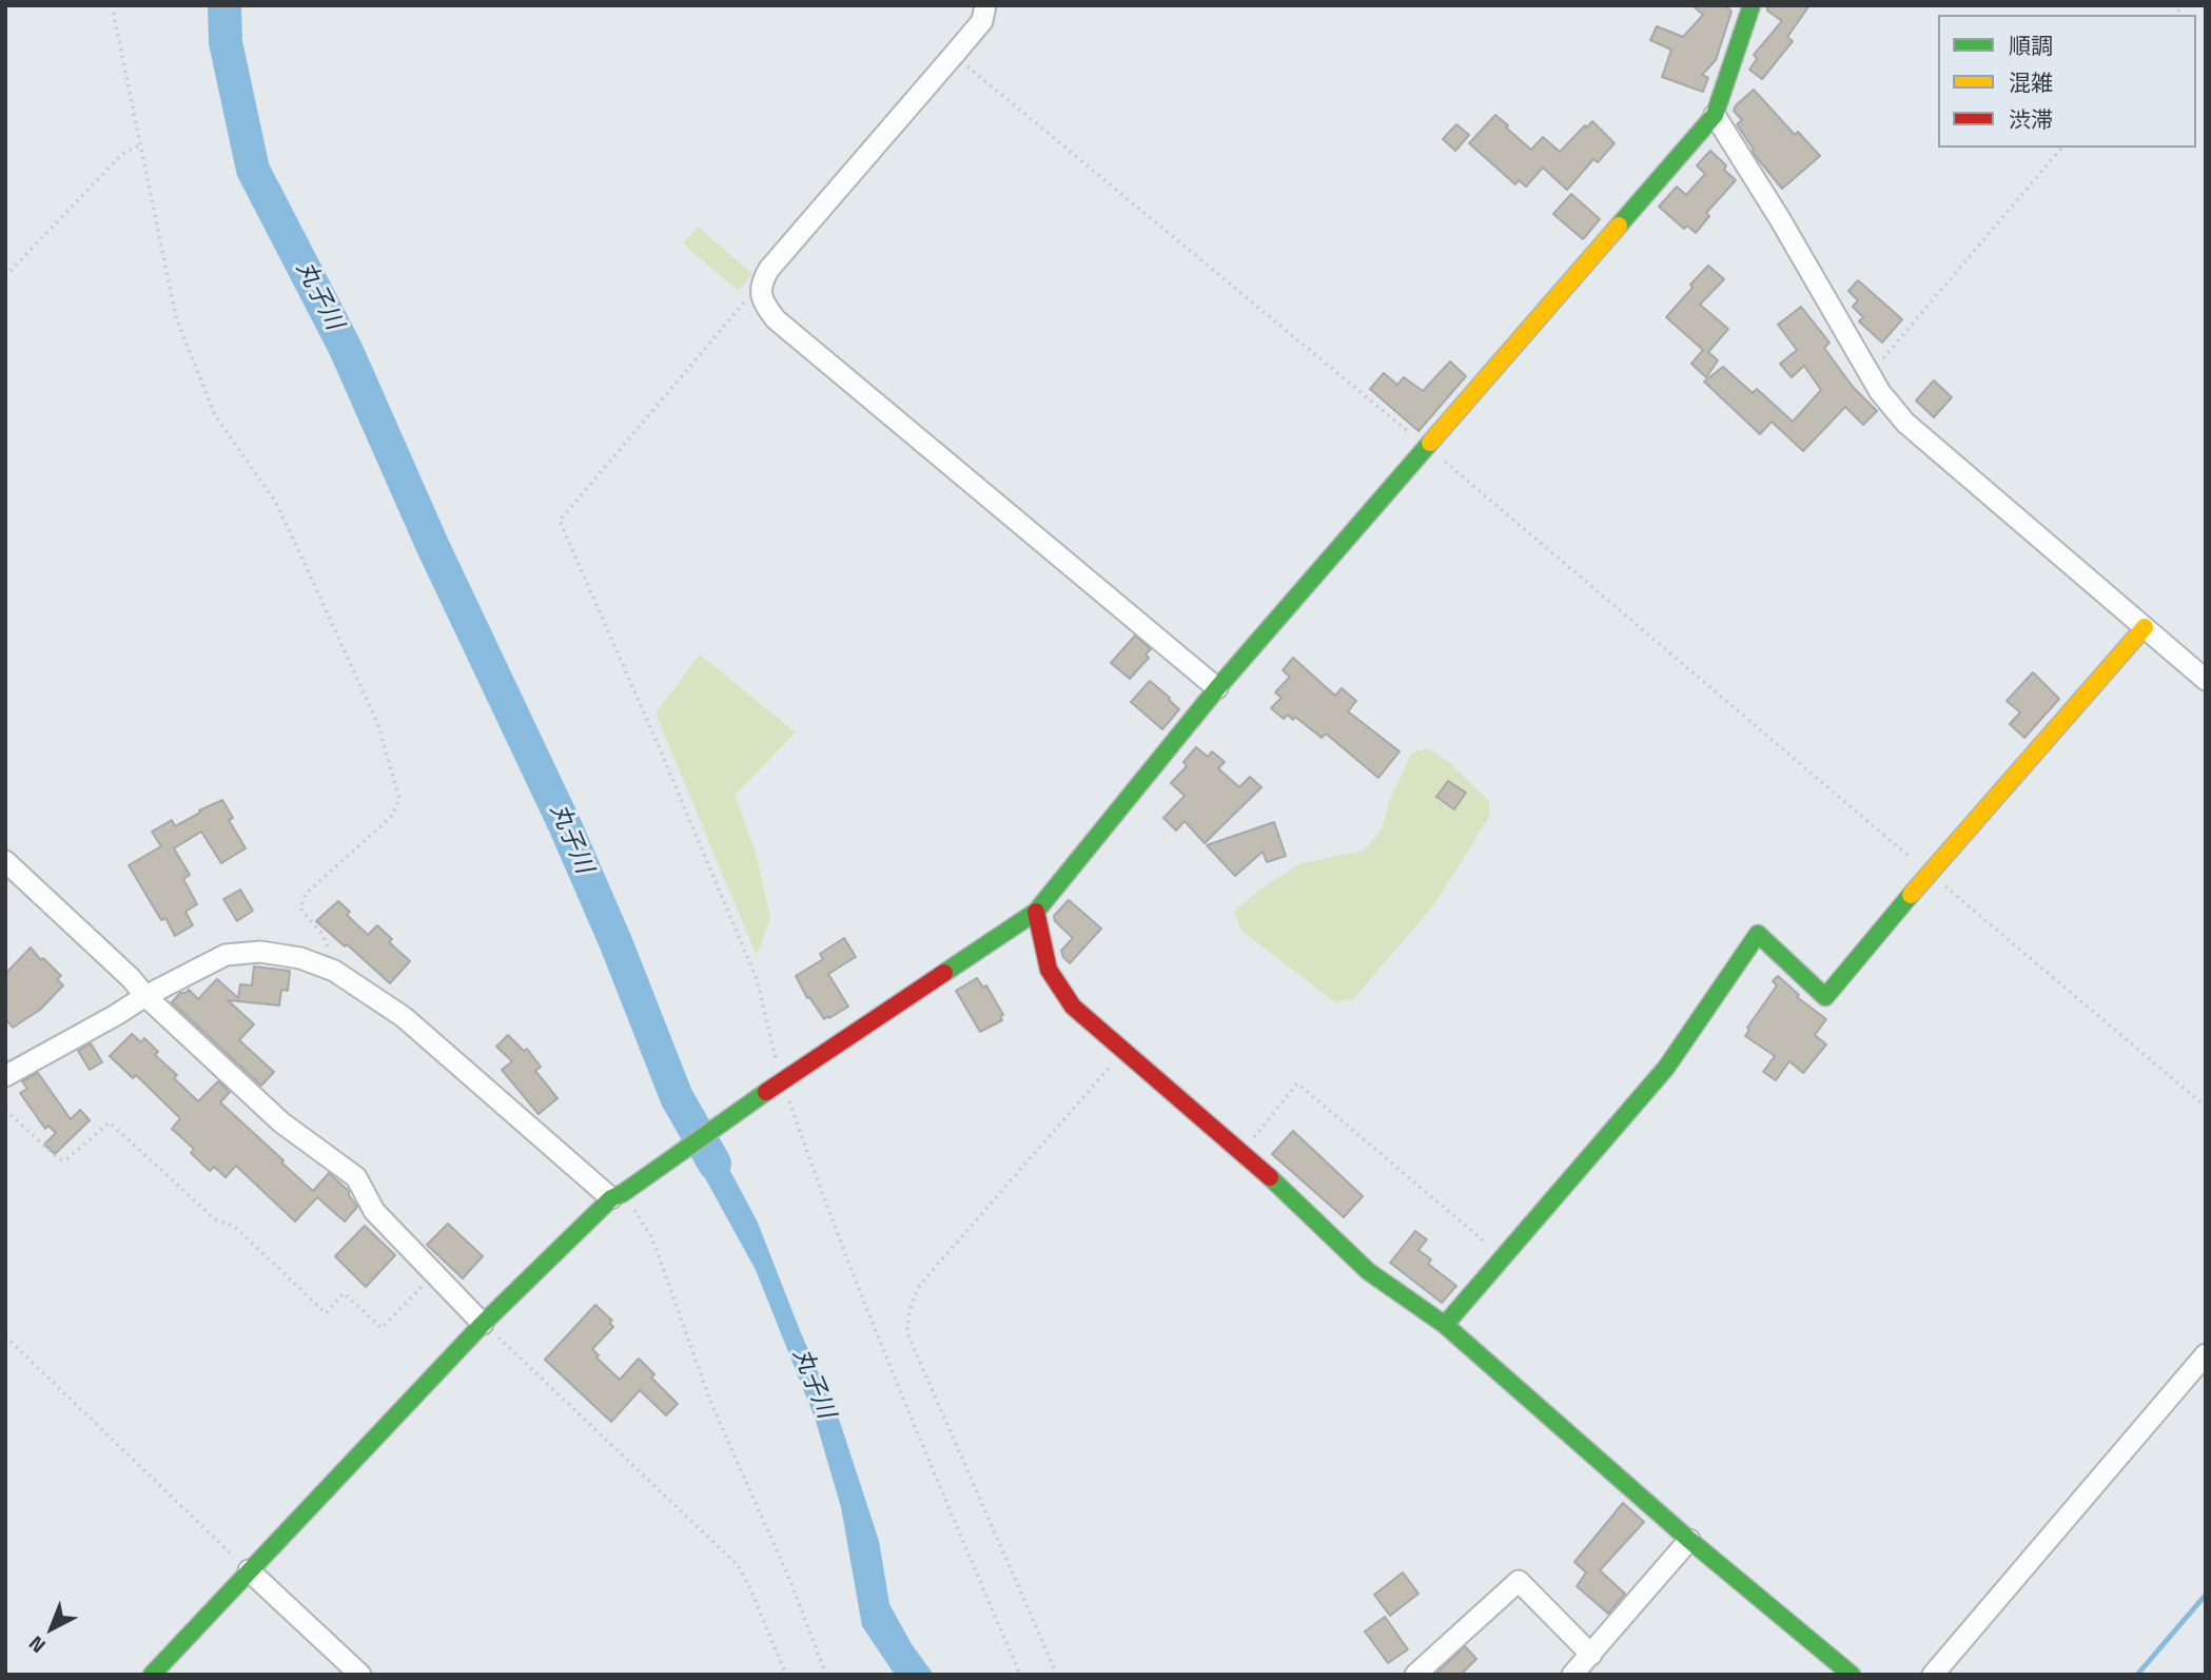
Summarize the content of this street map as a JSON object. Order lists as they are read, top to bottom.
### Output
{
  "water": ["丸子川"],
  "legend": ["順調", "混雑", "渋滞"],
  "north": "bottom left"
}
